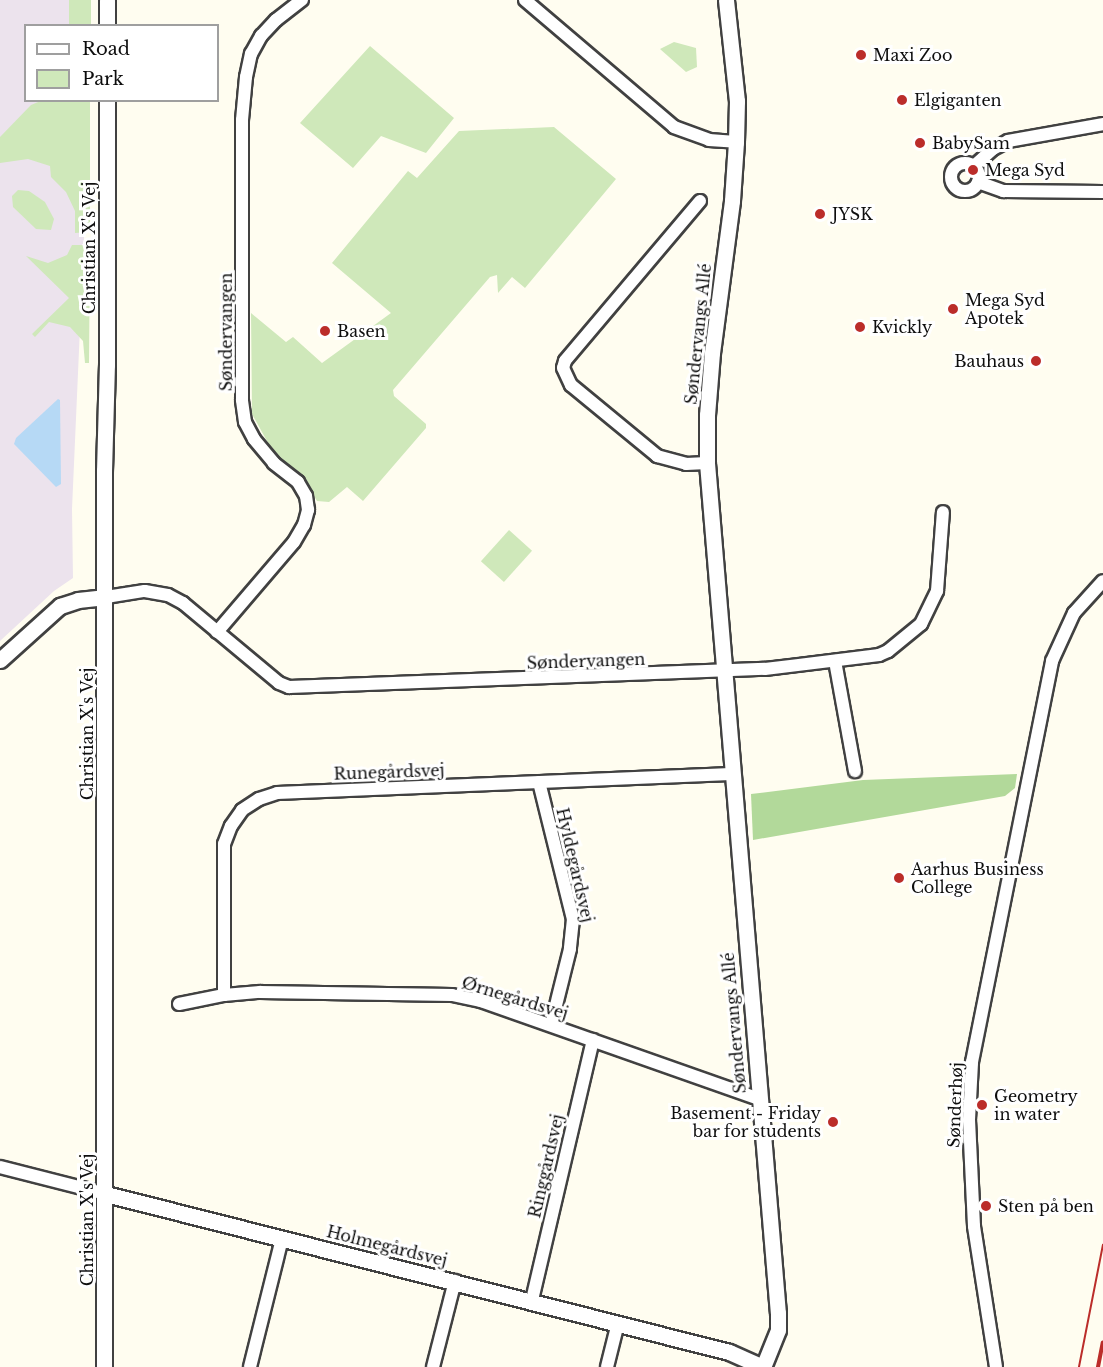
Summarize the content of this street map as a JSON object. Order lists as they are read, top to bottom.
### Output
{
  "streets": {
    "street": [
      "Christian X's Vej",
      "Søndervangen",
      "Søndervangs Allé",
      "Runegårdsvej",
      "Hyldegårdsvej",
      "Ørnegårdsvej",
      "Sønderhøj",
      "Ringgårdsvej",
      "Holmegårdsvej"
    ]
  },
  "crossings": [
    ["Christian X's Vej", "Søndervangen"],
    ["Christian X's Vej", "Holmegårdsvej"],
    ["Søndervangen", "Søndervangs Allé"],
    ["Søndervangs Allé", "Runegårdsvej"],
    ["Søndervangs Allé", "Ørnegårdsvej"],
    ["Søndervangs Allé", "Holmegårdsvej"],
    ["Runegårdsvej", "Hyldegårdsvej"],
    ["Runegårdsvej", "Ørnegårdsvej"],
    ["Hyldegårdsvej", "Ørnegårdsvej"],
    ["Ørnegårdsvej", "Ringgårdsvej"],
    ["Ringgårdsvej", "Holmegårdsvej"]
  ],
  "places": [
    "Maxi Zoo",
    "Elgiganten",
    "BabySam",
    "Mega Syd",
    "JYSK",
    "Mega Syd Apotek",
    "Kvickly",
    "Basen",
    "Bauhaus",
    "Aarhus Business College",
    "Geometry in water",
    "Basement - Friday bar for students",
    "Sten på ben"
  ],
  "legend": ["Road", "Park"]
}
